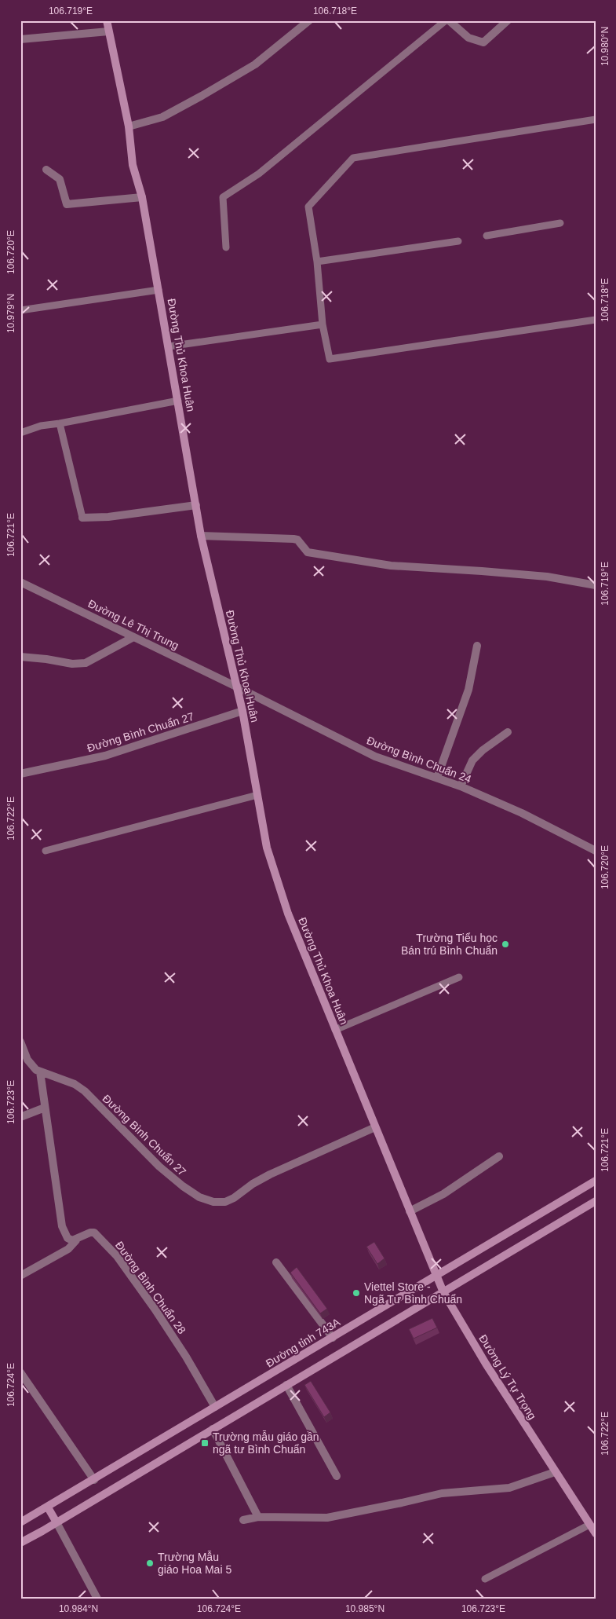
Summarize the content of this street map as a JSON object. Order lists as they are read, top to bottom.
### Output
{
  "streets": {
    "main road": ["Đường Thủ Khoa Huân", "Đường tỉnh 743A", "Đường Lý Tự Trọng"],
    "street": [
      "Đường Lê Thị Trung",
      "Đường Bình Chuẩn 27",
      "Đường Bình Chuẩn 24",
      "Đường Bình Chuẩn 28"
    ]
  },
  "crossings": [
    ["Đường Thủ Khoa Huân", "Đường Lê Thị Trung"],
    ["Đường Thủ Khoa Huân", "Đường Bình Chuẩn 27"],
    ["Đường Thủ Khoa Huân", "Đường Bình Chuẩn 24"],
    ["Đường Thủ Khoa Huân", "Đường tỉnh 743A"],
    ["Đường Thủ Khoa Huân", "Đường Lý Tự Trọng"],
    ["Đường Lê Thị Trung", "Đường Bình Chuẩn 24"],
    ["Đường Bình Chuẩn 28", "Đường tỉnh 743A"]
  ],
  "places": {
    "other": ["Trường Tiểu học Bán trú Bình Chuẩn", "Viettel Store - Ngã Tư Bình Chuẩn", "Trường Mẫu giáo Hoa Mai 5"],
    "transit": ["Trường mẫu giáo gần ngã tư Bình Chuẩn"]
  },
  "coordinates": [
    "106.719°E",
    "106.718°E",
    "10.980°N",
    "106.720°E",
    "10.979°N",
    "106.721°E",
    "106.722°E",
    "106.723°E",
    "106.724°E",
    "10.984°N",
    "10.985°N"
  ]
}
